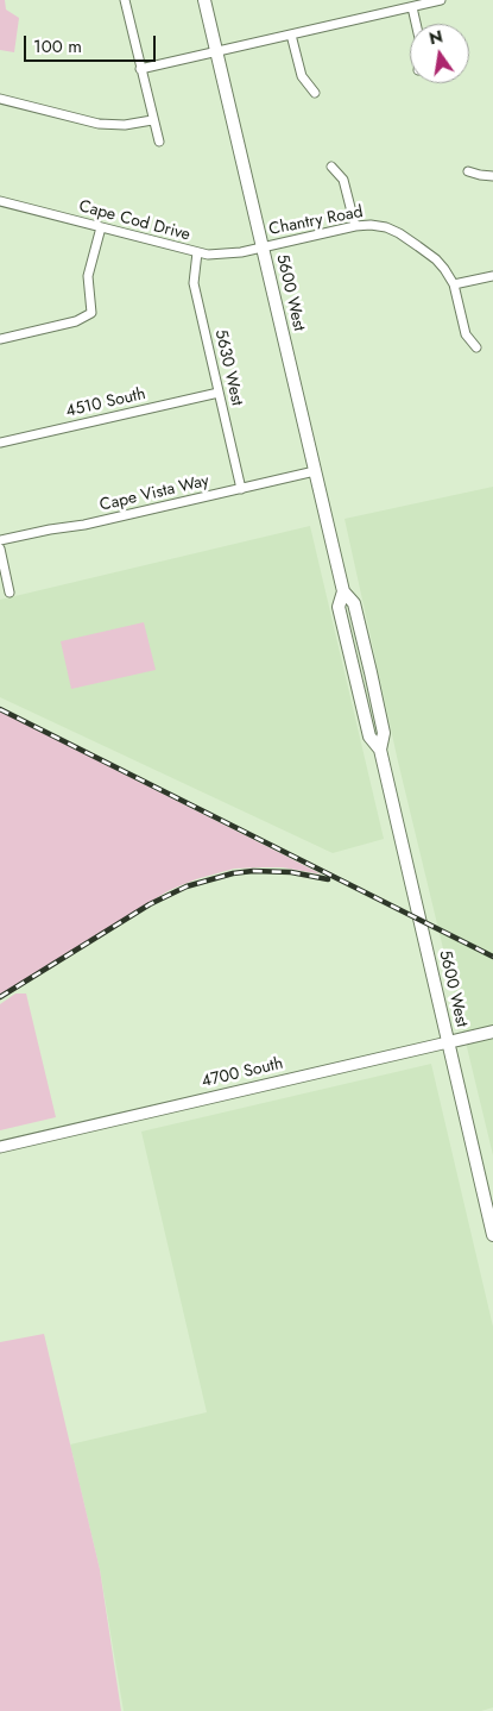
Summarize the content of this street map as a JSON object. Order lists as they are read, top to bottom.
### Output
{
  "streets": {
    "main road": ["5600 West", "4700 South"],
    "street": [
      "Cape Cod Drive",
      "Chantry Road",
      "5630 West",
      "4510 South",
      "Cape Vista Way"
    ]
  },
  "crossings": [
    ["Cape Cod Drive", "Chantry Road"],
    ["Cape Cod Drive", "5600 West"],
    ["Cape Cod Drive", "5630 West"],
    ["Chantry Road", "5600 West"],
    ["5600 West", "Cape Vista Way"],
    ["5600 West", "4700 South"],
    ["5630 West", "4510 South"],
    ["5630 West", "Cape Vista Way"]
  ],
  "scale_bar": "100 m",
  "north": "top"
}
